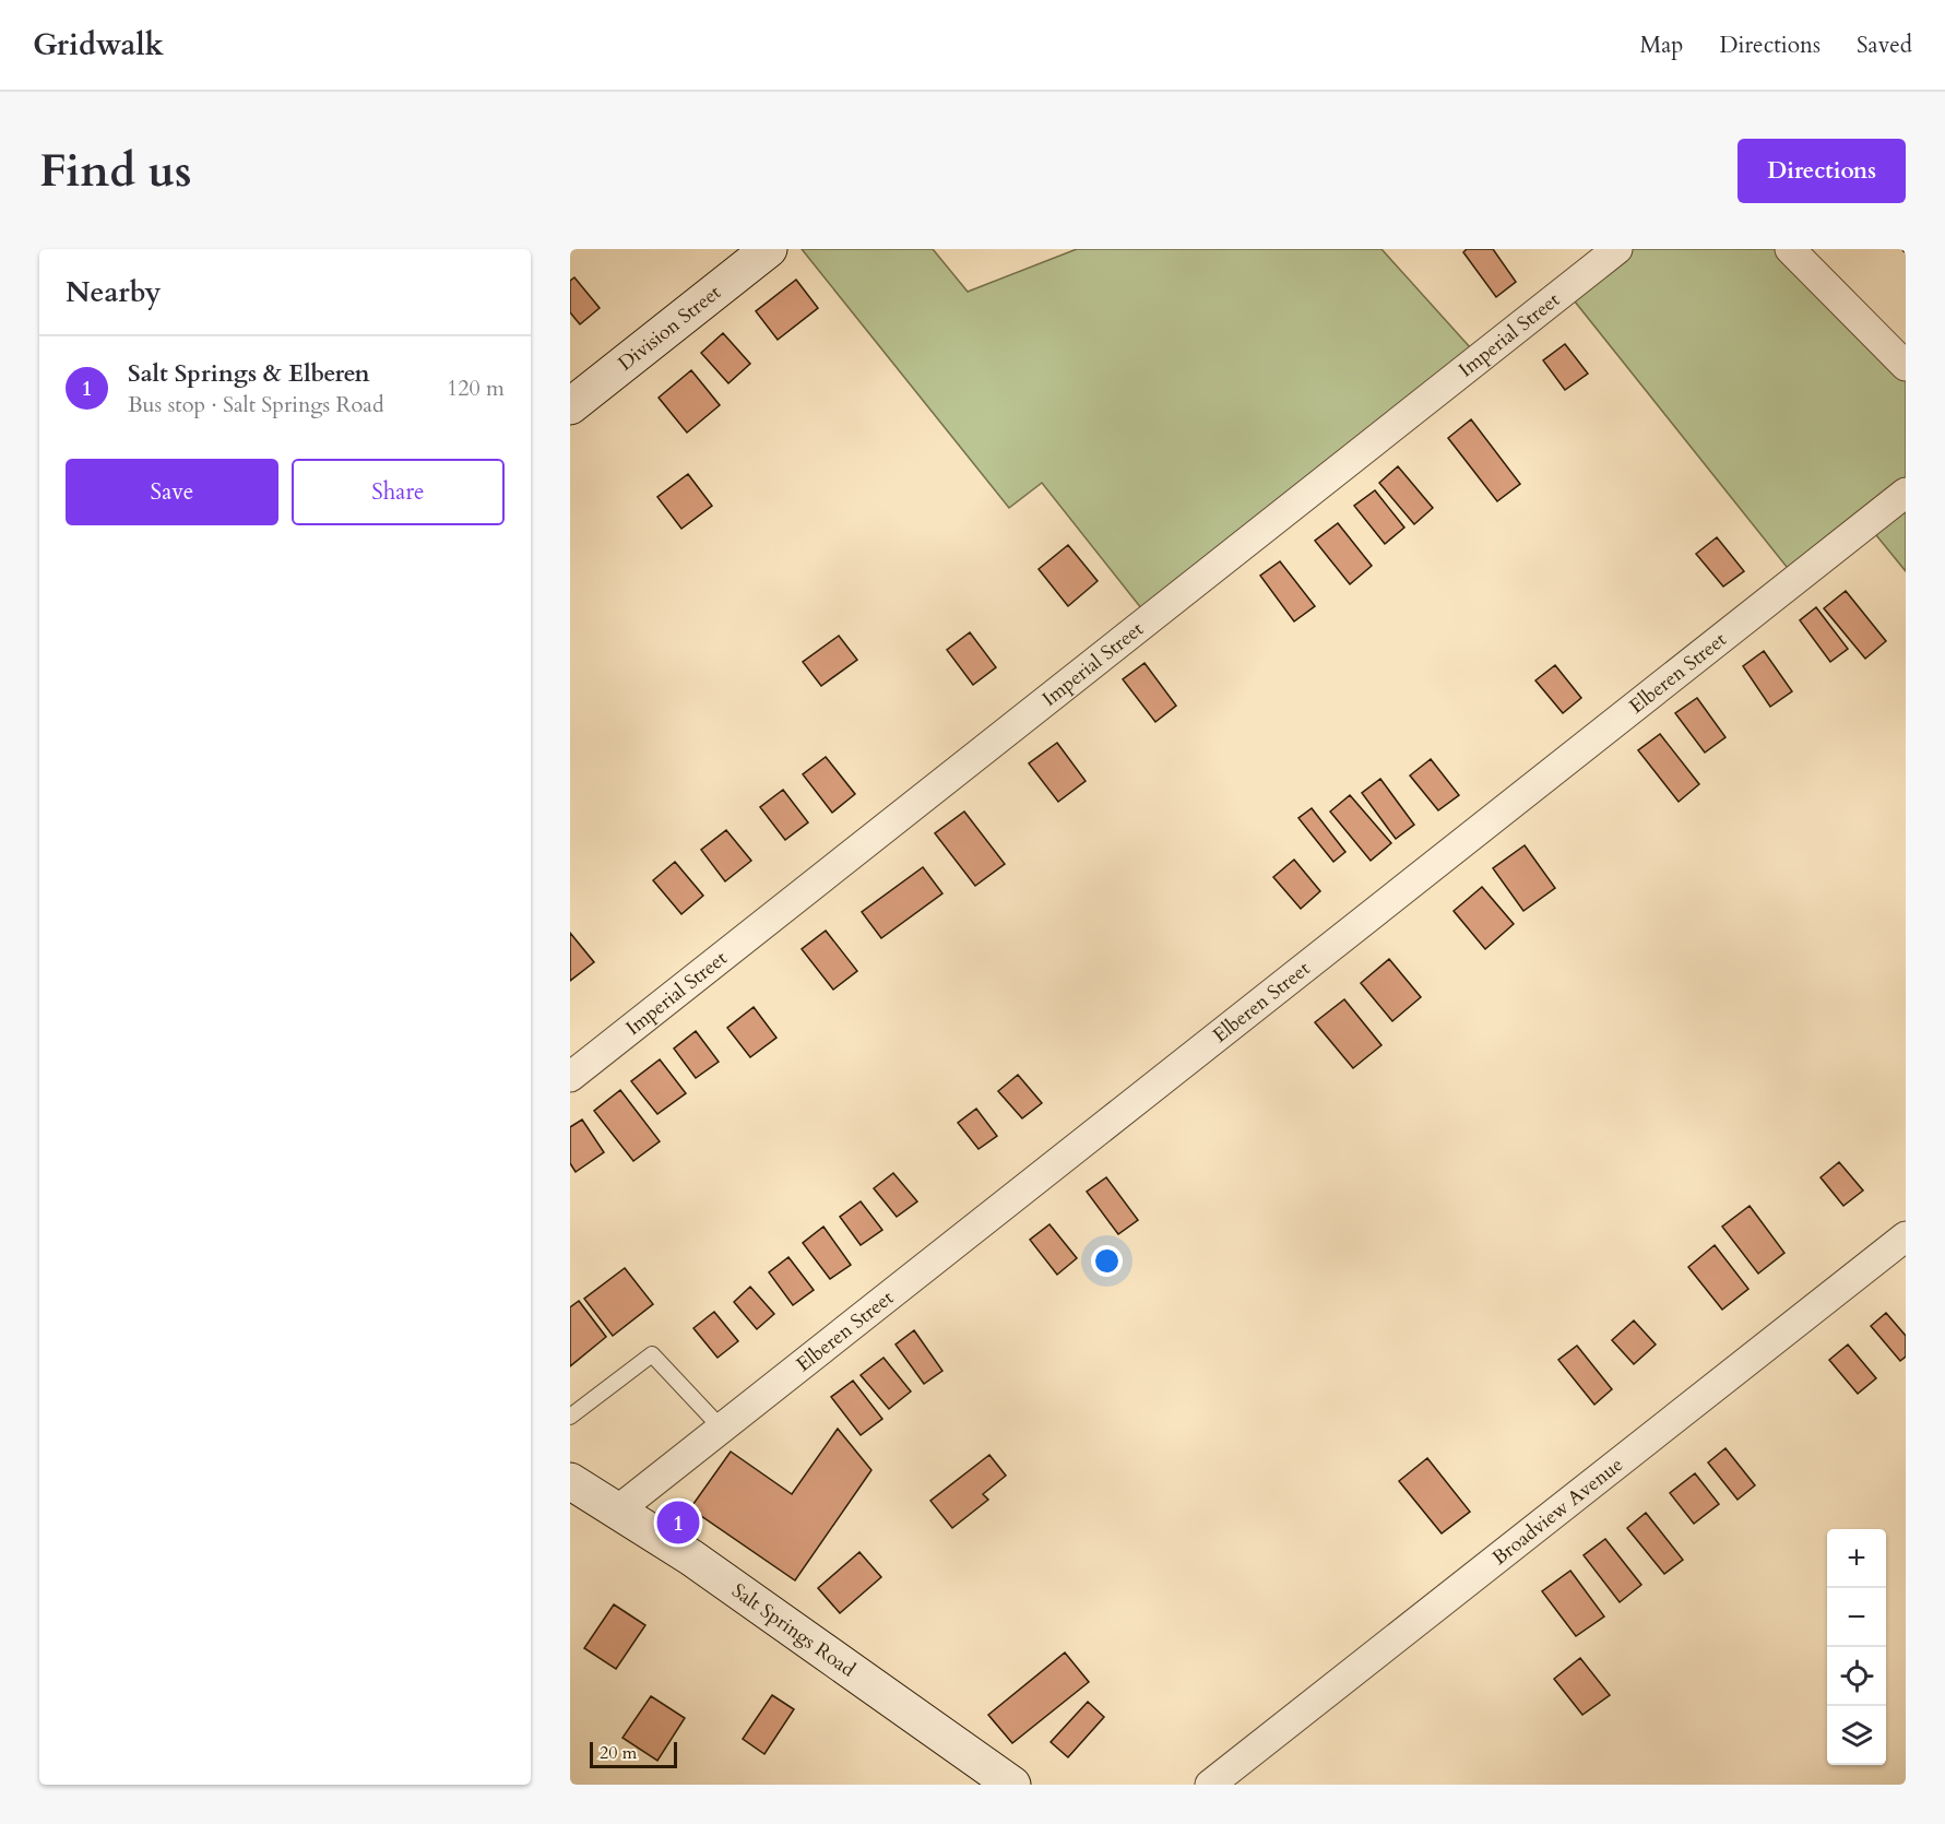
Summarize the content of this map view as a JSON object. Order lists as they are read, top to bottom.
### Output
{
  "streets": {
    "street": [
      "Division Street",
      "Imperial Street",
      "Elberen Street",
      "Broadview Avenue",
      "Salt Springs Road"
    ]
  },
  "crossings": [
    ["Elberen Street", "Salt Springs Road"]
  ],
  "scale_bar": "20 m",
  "page": {
    "header": "Gridwalk",
    "nav": ["Map", "Directions", "Saved"],
    "buttons": [
      "Directions",
      ["Save", "Share"]
    ],
    "title": "Find us",
    "heading": "Nearby",
    "list": [
      {
        "mark": "1",
        "name": "Salt Springs & Elberen",
        "note": "Bus stop · Salt Springs Road",
        "value": "120 m"
      }
    ],
    "pins": "1",
    "map_buttons": ["+", "−"],
    "scale": "20 m"
  }
}
